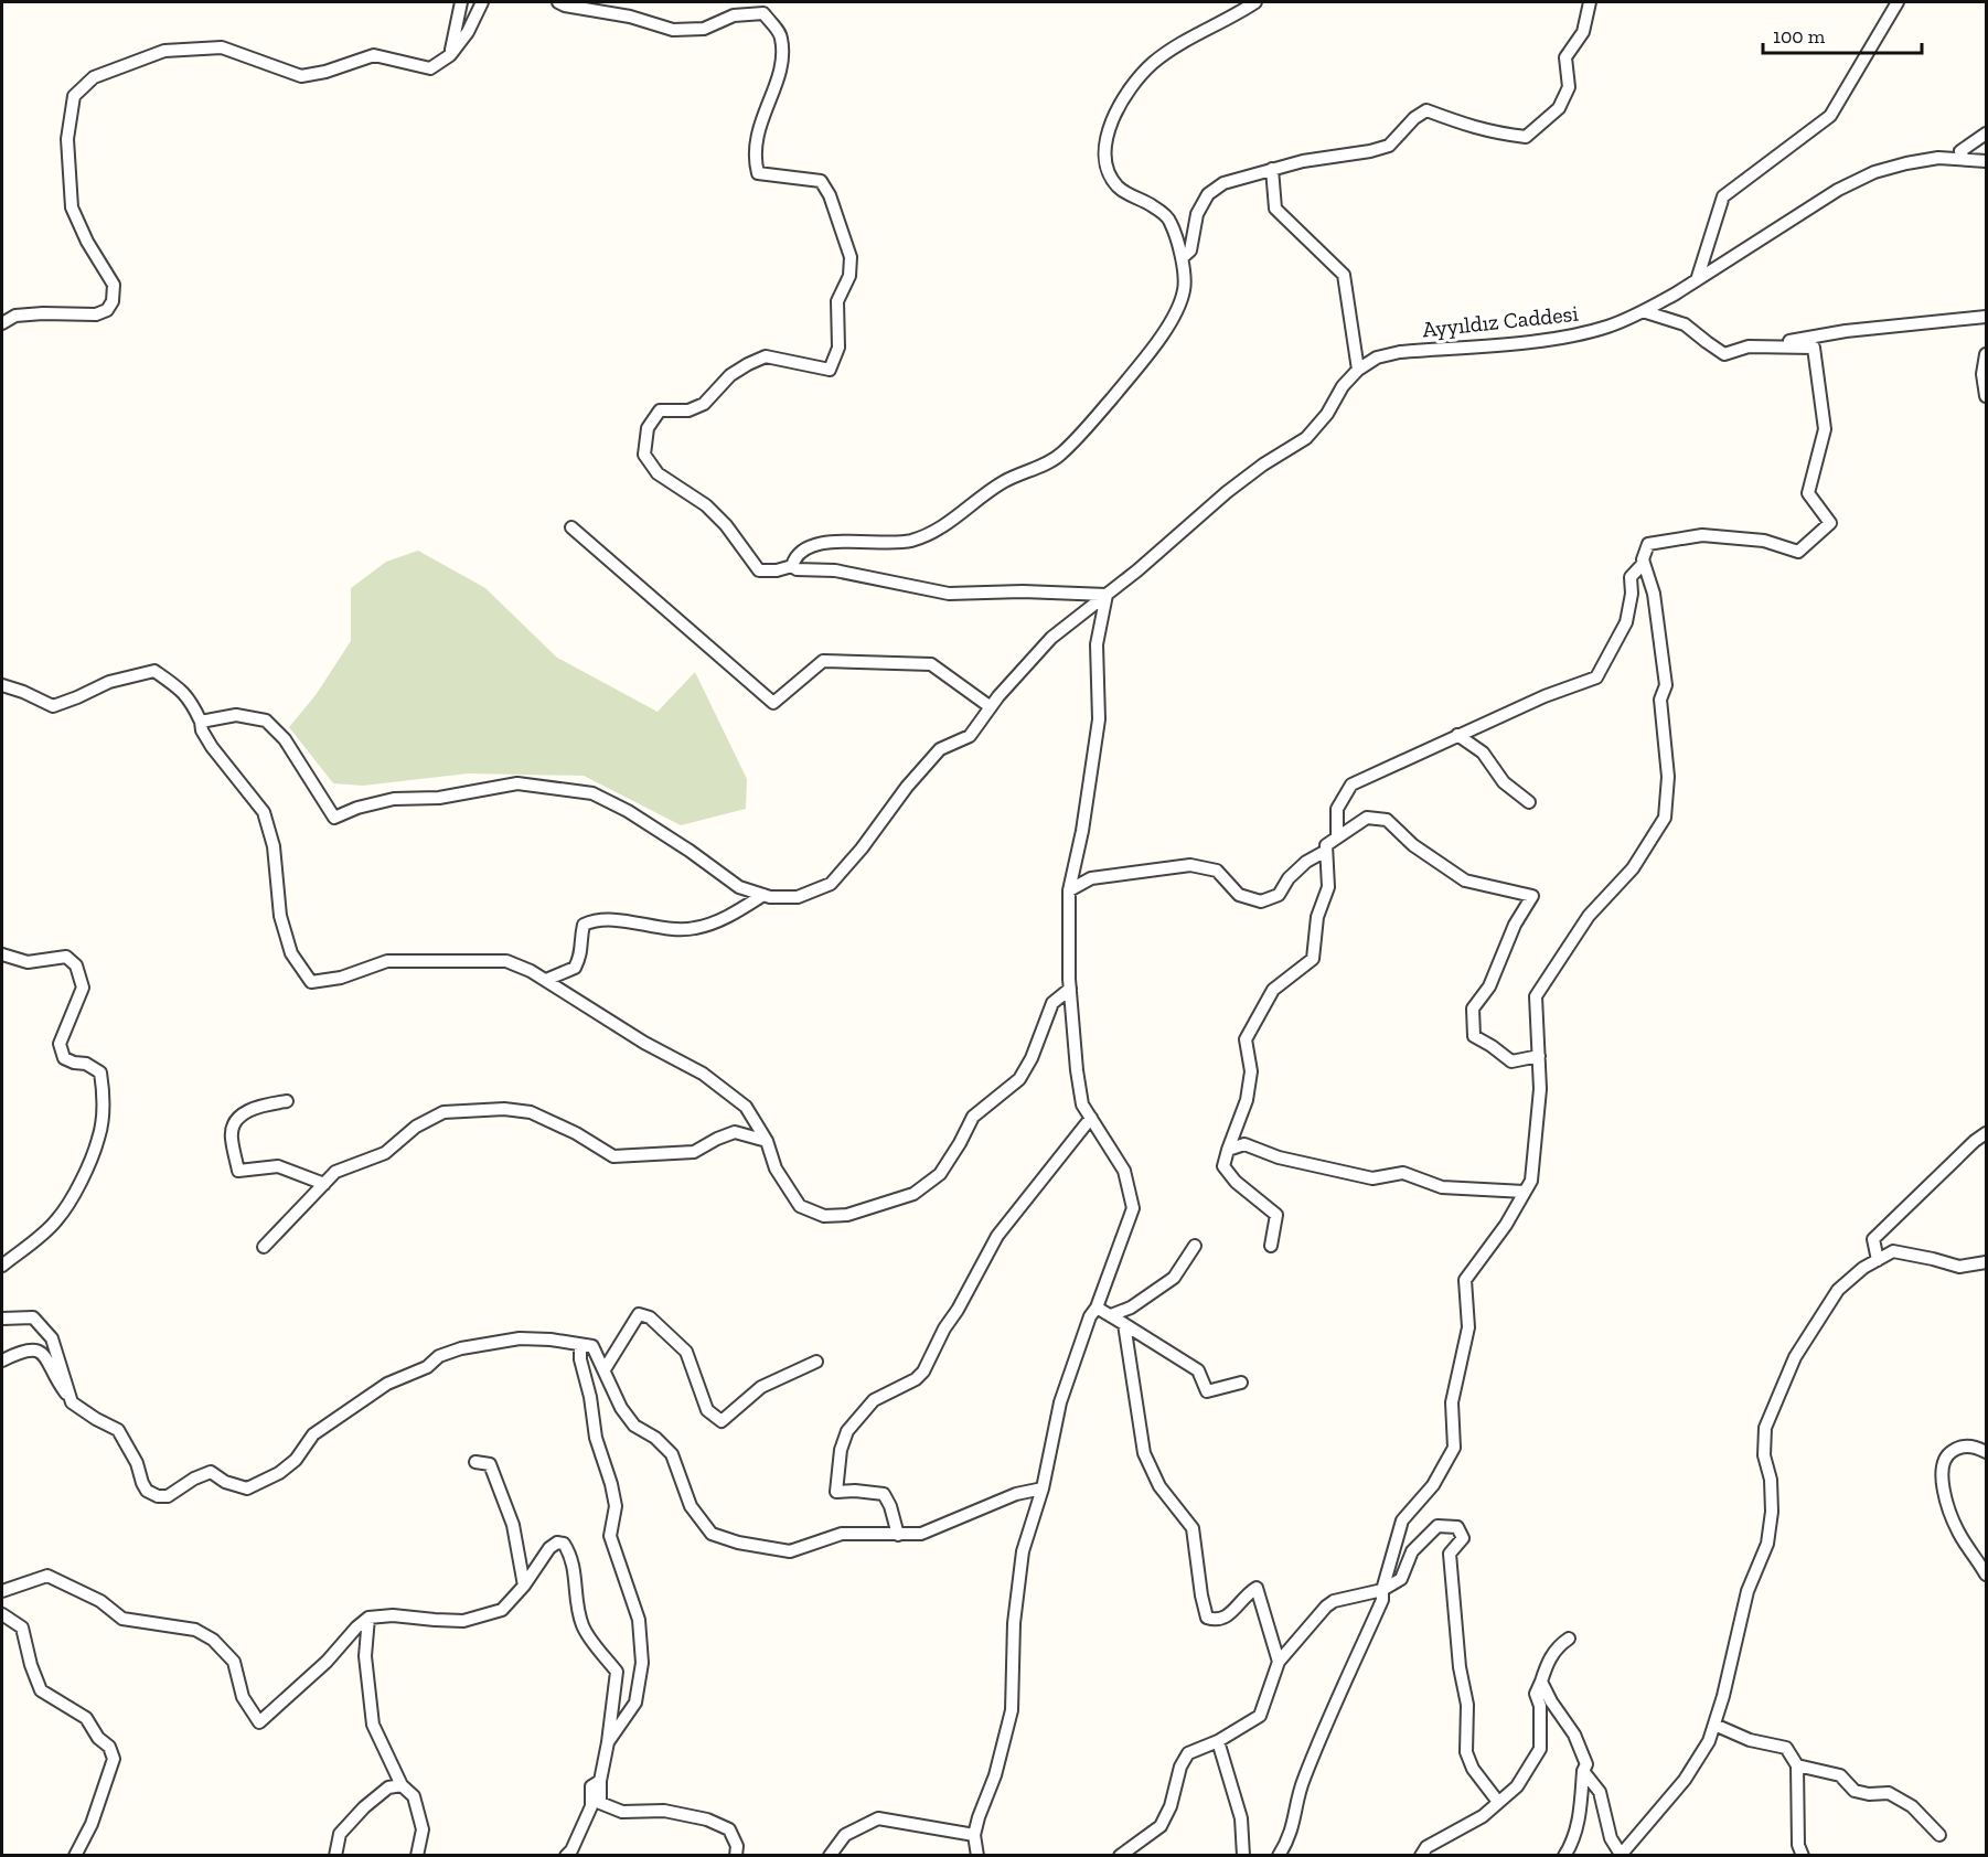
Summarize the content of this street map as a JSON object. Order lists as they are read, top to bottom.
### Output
{
  "streets": {
    "street": ["Ayyıldız Caddesi"]
  },
  "scale_bar": "100 m"
}
